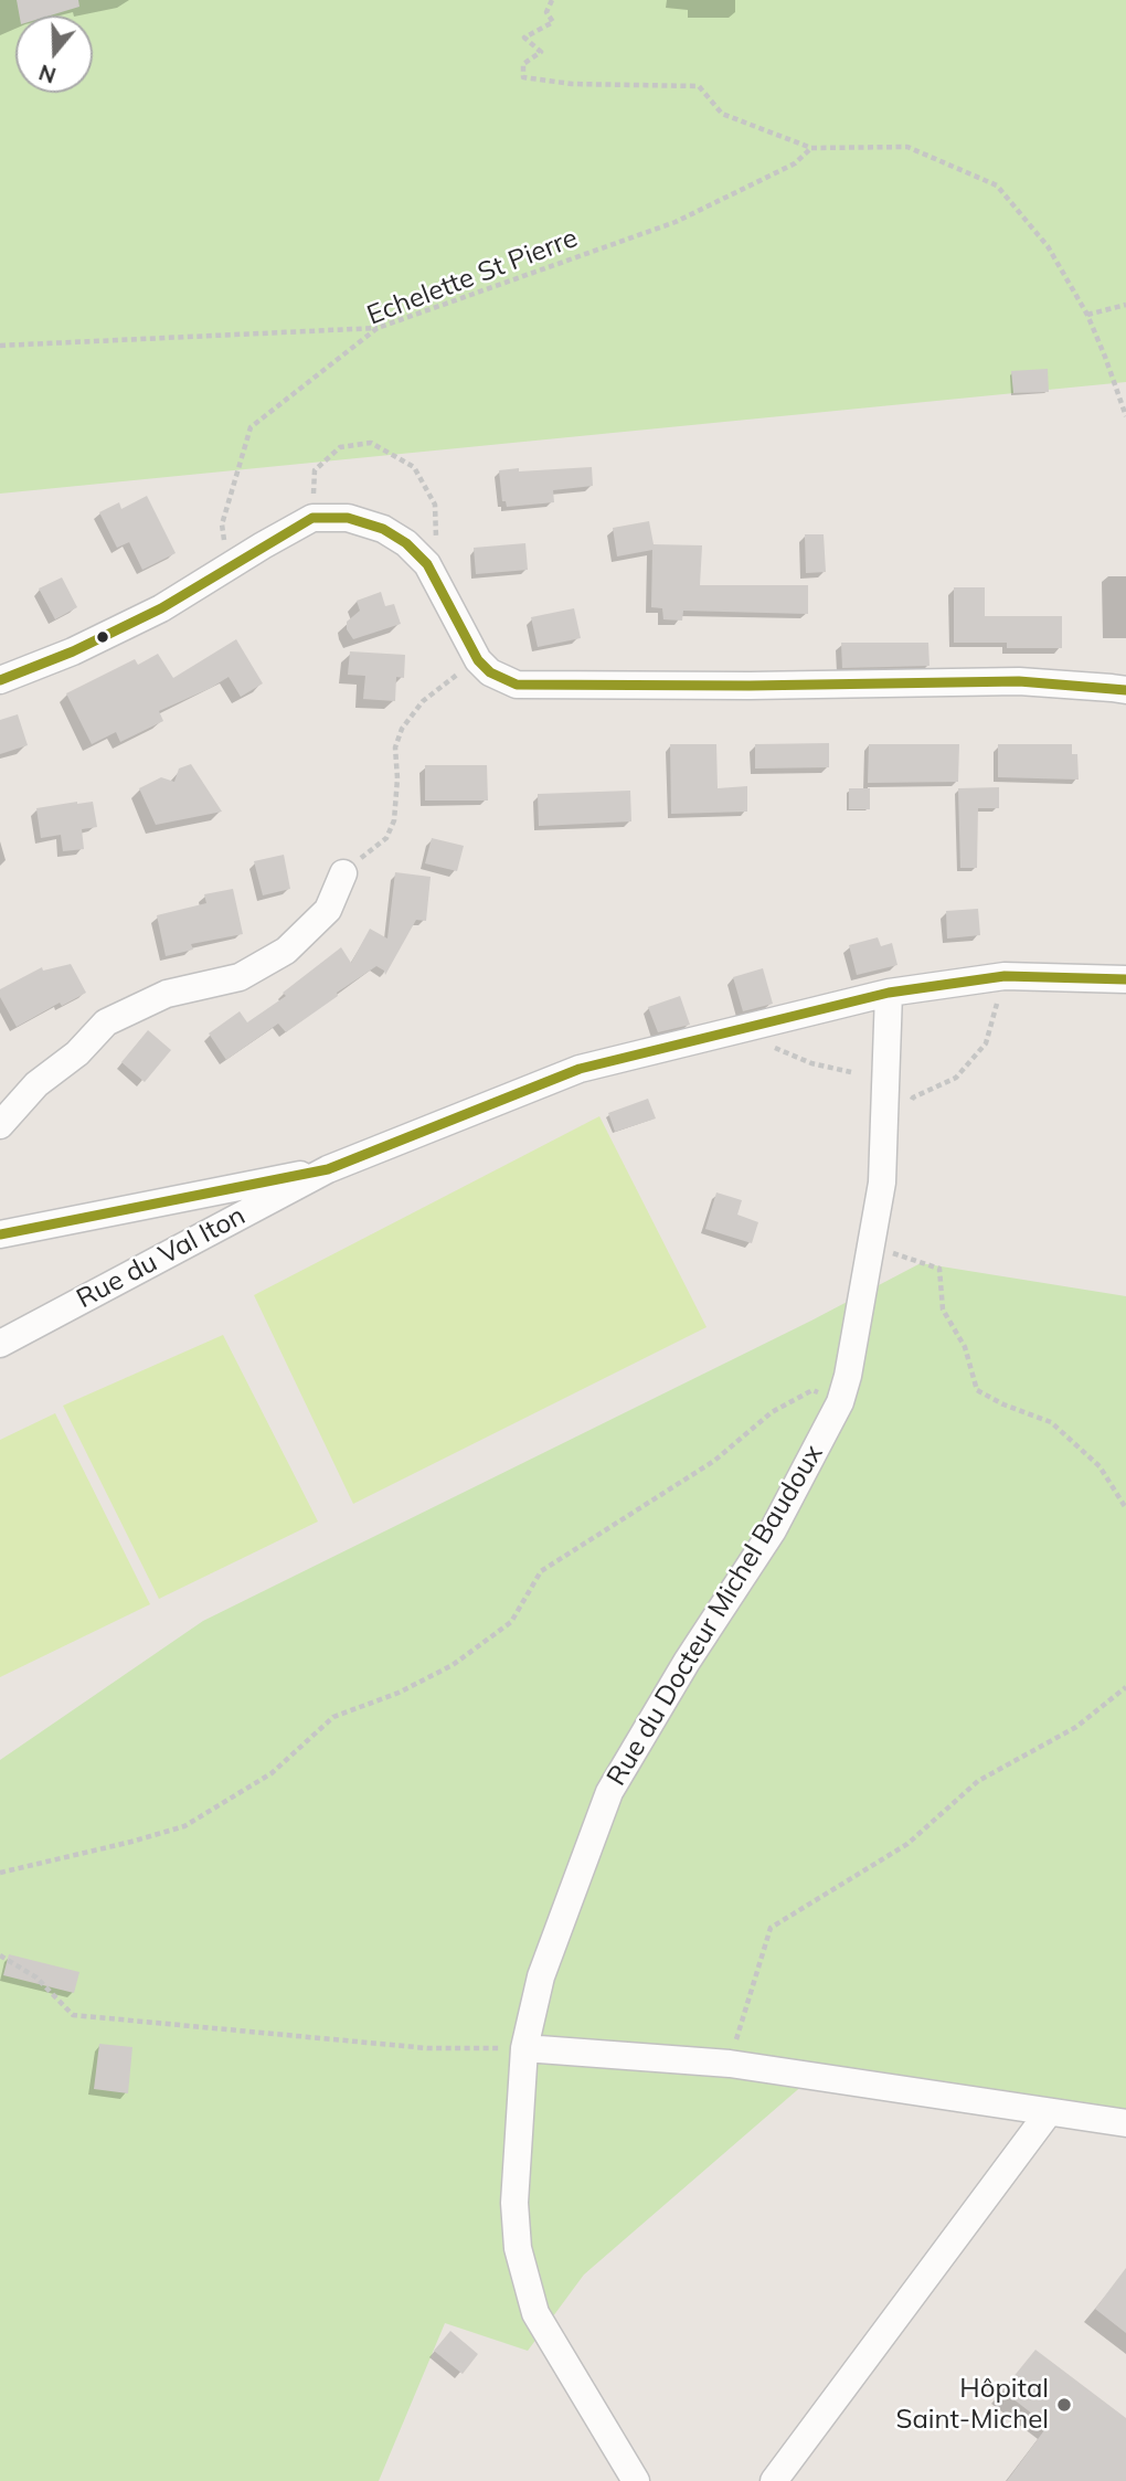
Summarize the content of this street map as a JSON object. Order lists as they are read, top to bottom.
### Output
{
  "streets": {
    "street": ["Rue du Val Iton", "Rue du Docteur Michel Baudoux"],
    "path": ["Echelette St Pierre"]
  },
  "crossings": [
    ["Rue du Val Iton", "Rue du Docteur Michel Baudoux"]
  ],
  "places": ["Hôpital Saint-Michel"],
  "north": "bottom"
}
